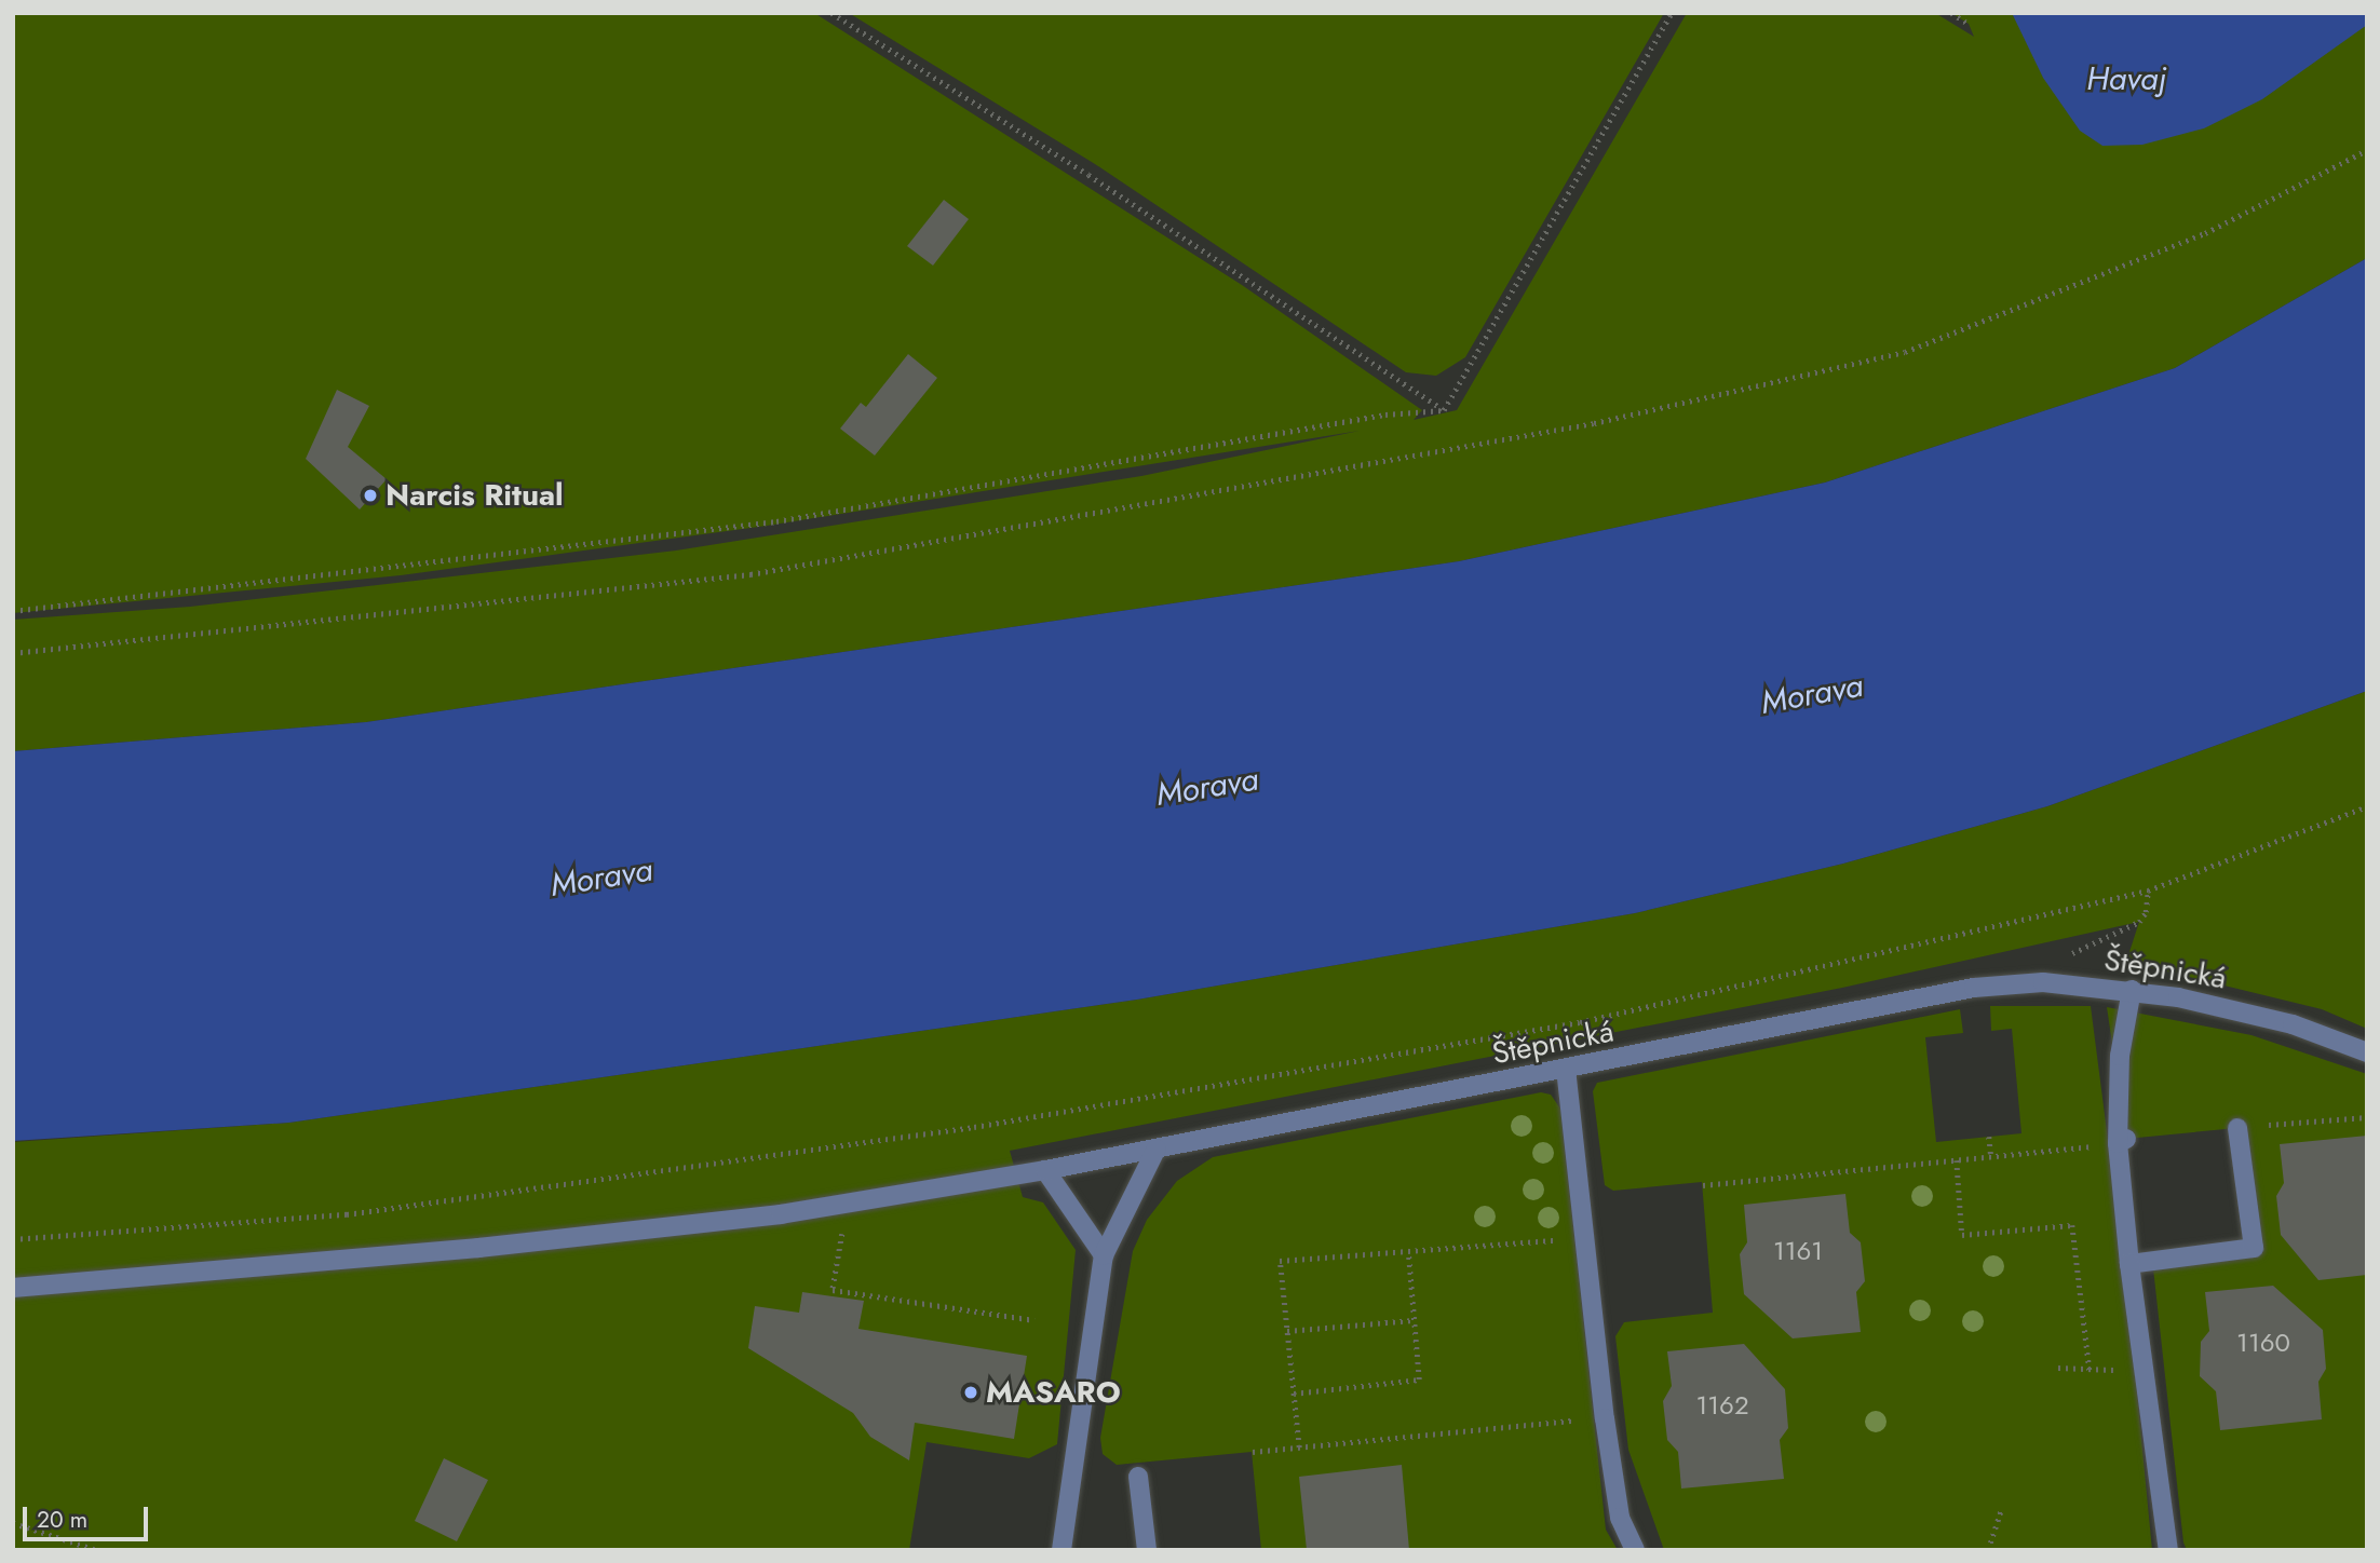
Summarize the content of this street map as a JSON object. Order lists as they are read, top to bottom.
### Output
{
  "streets": {
    "street": ["Štěpnická"]
  },
  "water": ["Havaj", "Morava"],
  "places": ["Narcis Ritual", "MASARO"],
  "house_numbers": ["1161", "1160", "1162"],
  "scale_bar": "20 m"
}
